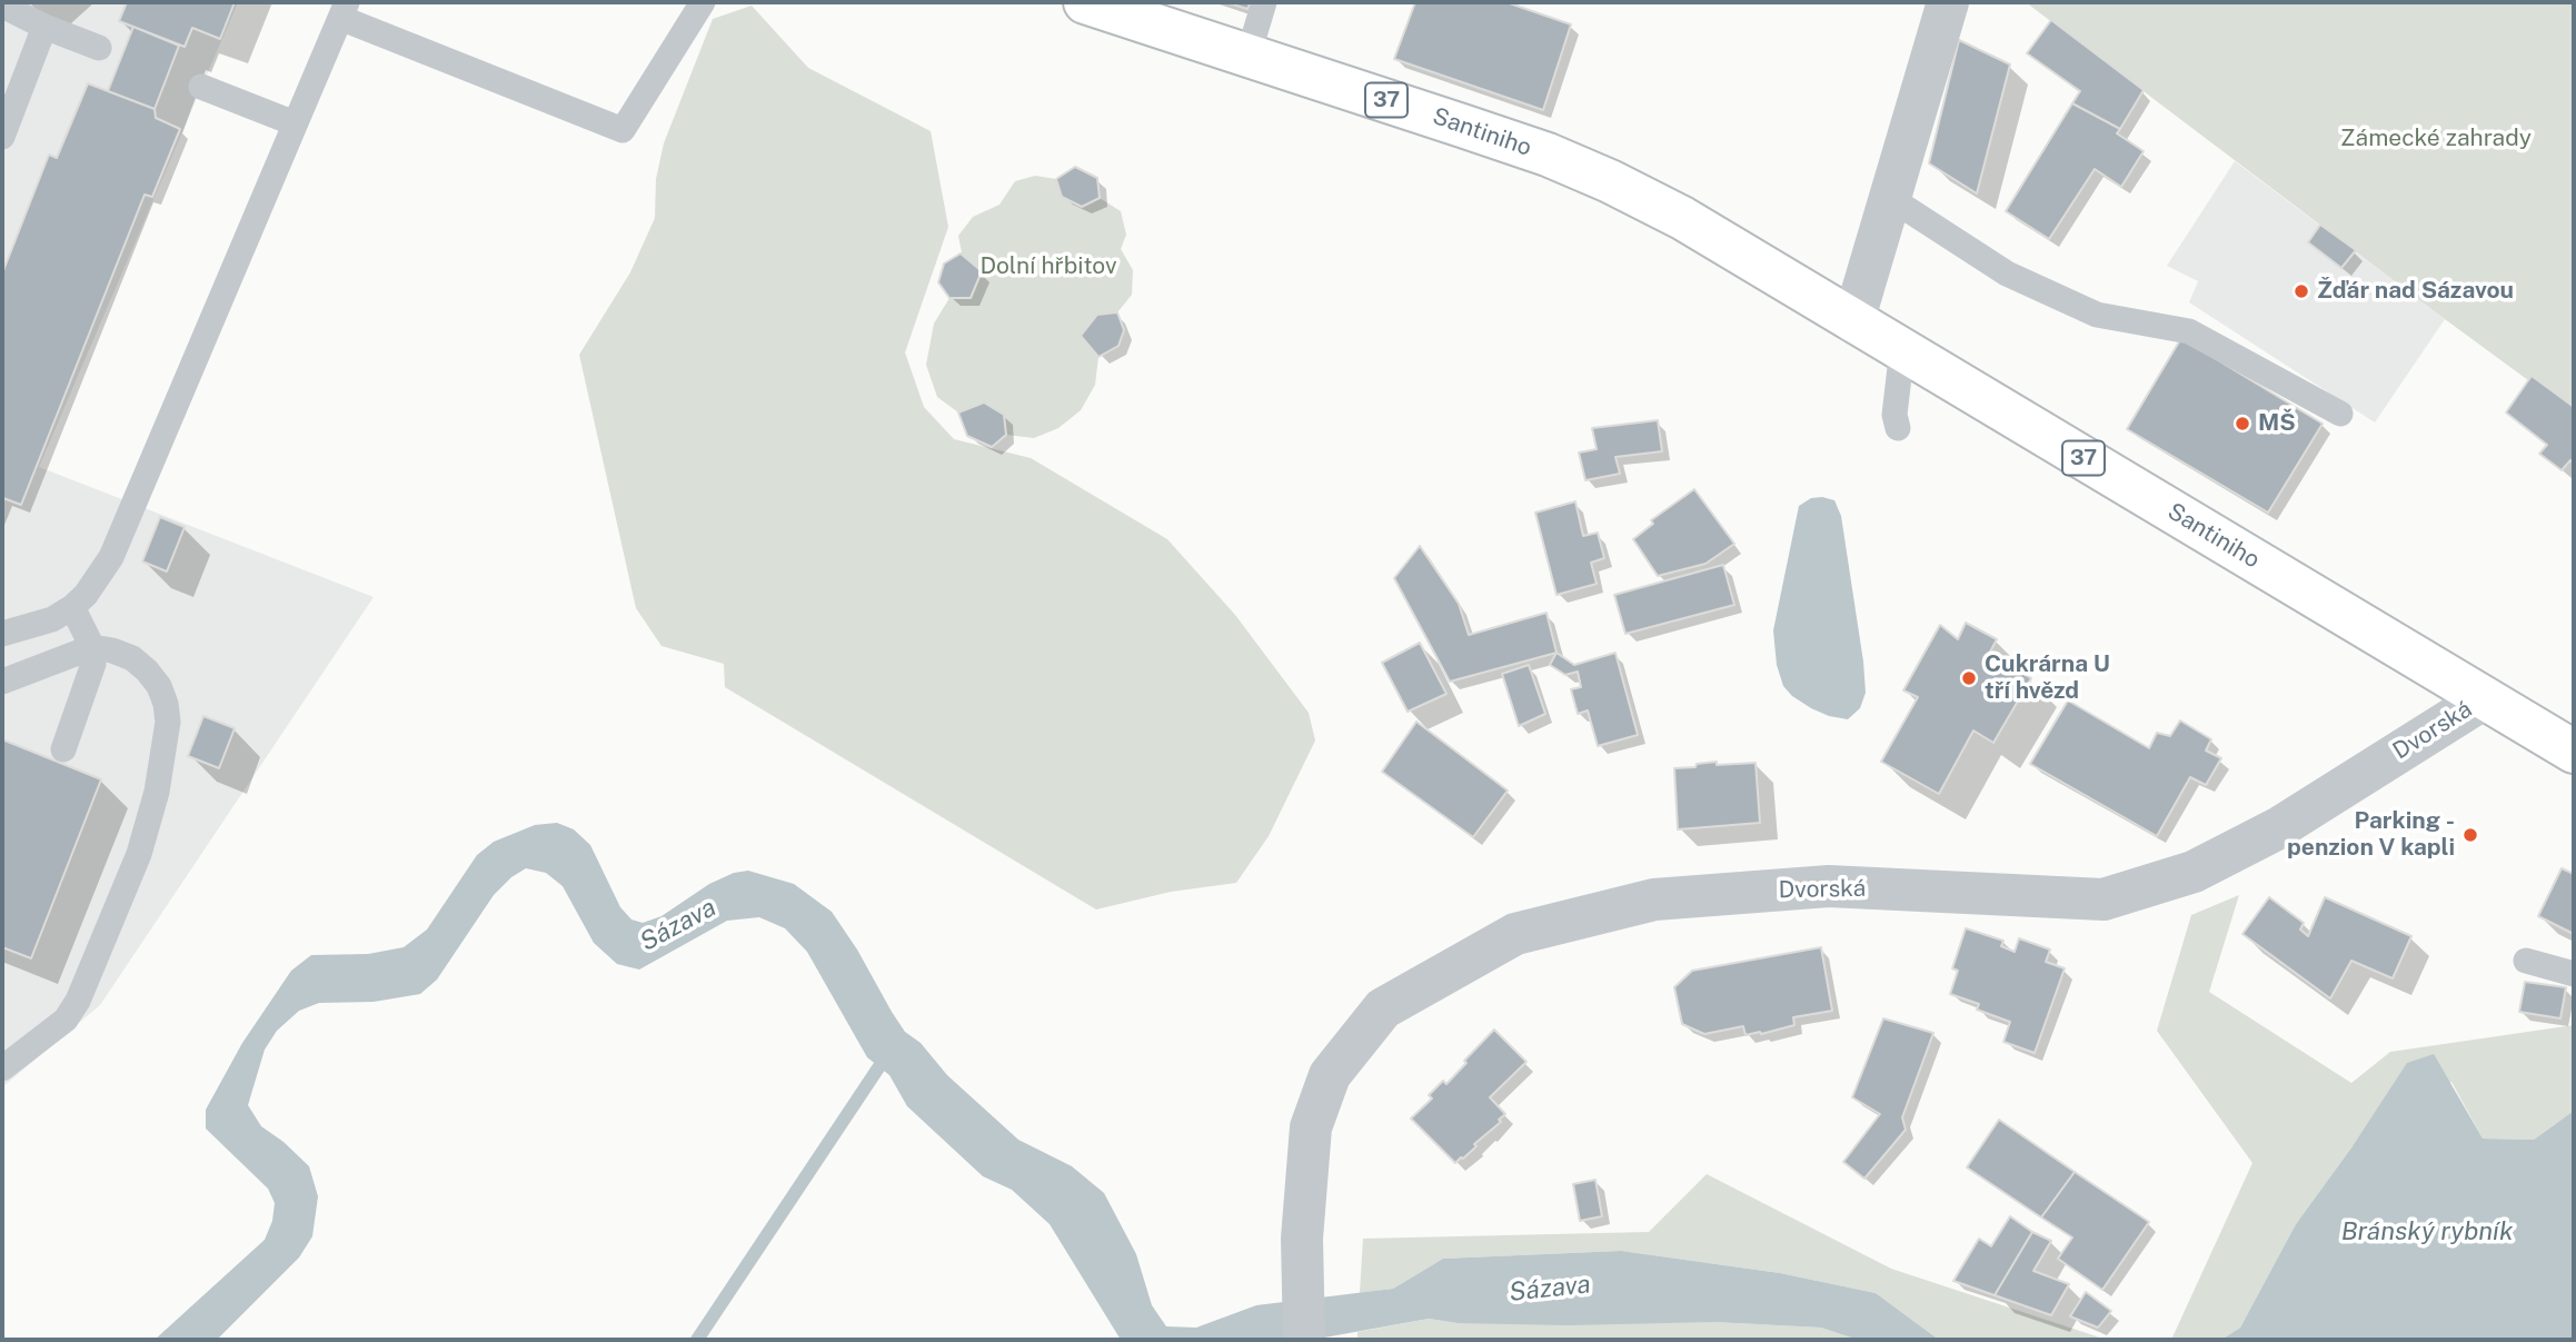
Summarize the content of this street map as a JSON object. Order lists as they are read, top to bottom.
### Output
{
  "streets": {
    "main road": ["37", "Santiniho"],
    "street": ["Dvorská"]
  },
  "crossings": [
    ["Santiniho", "Dvorská"]
  ],
  "water": ["Sázava", "Bránský rybník"],
  "parks": ["Zámecké zahrady", "Dolní hřbitov"],
  "places": [
    "Žďár nad Sázavou",
    "MŠ",
    "Cukrárna U tří hvězd",
    "Parking - penzion V kapli"
  ]
}
